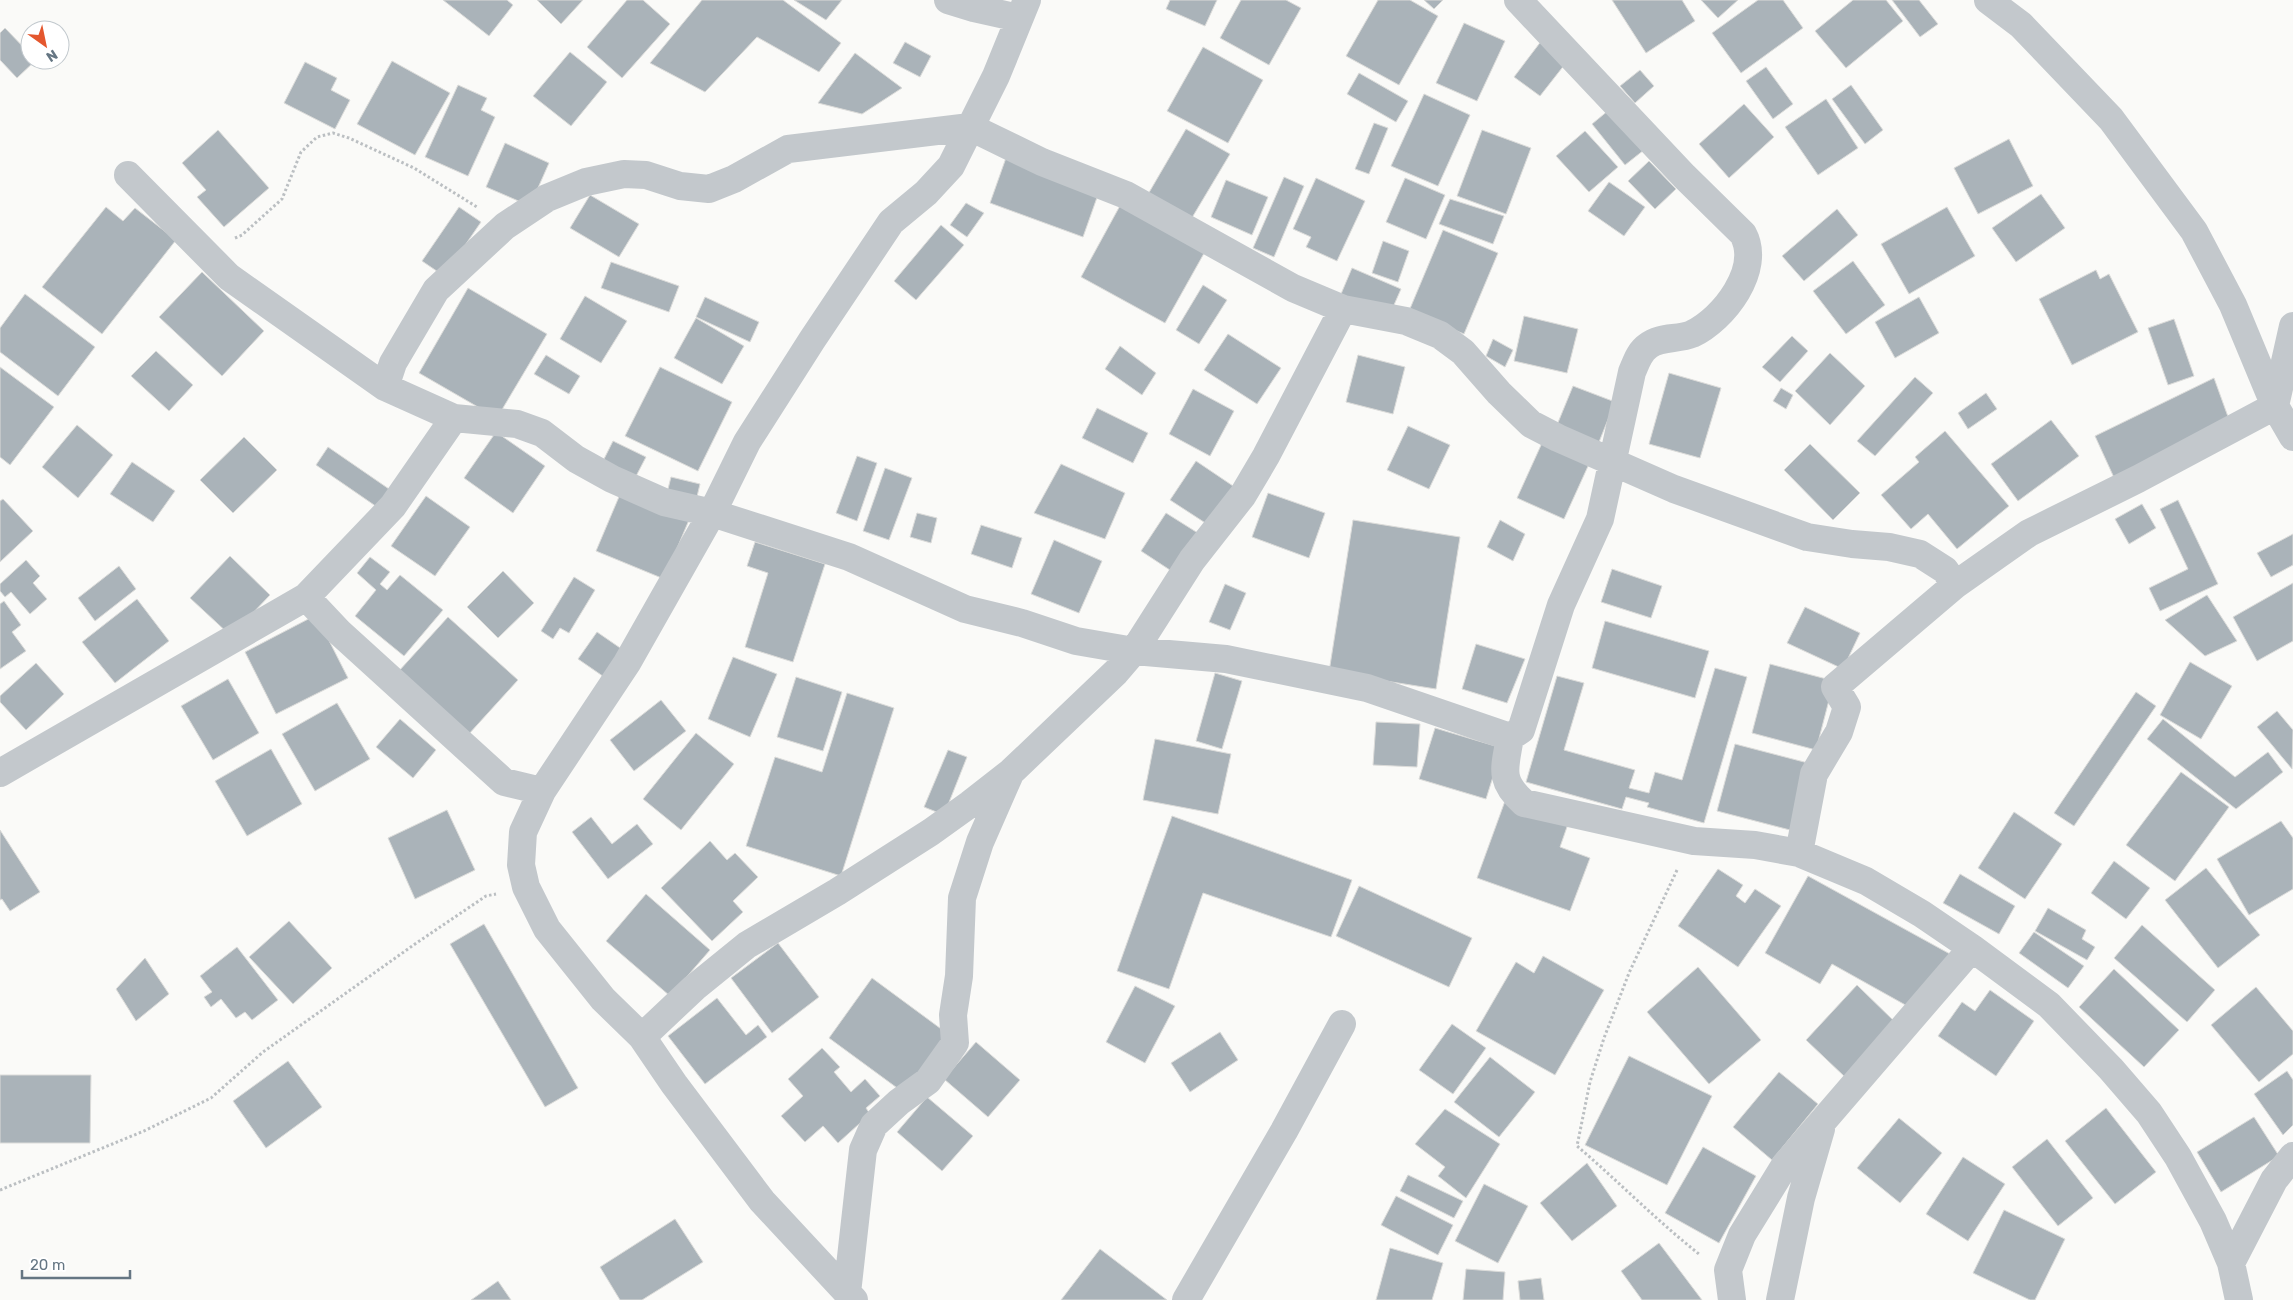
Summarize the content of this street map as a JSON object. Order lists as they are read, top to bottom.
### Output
{
  "scale_bar": "20 m",
  "north": "bottom right"
}
